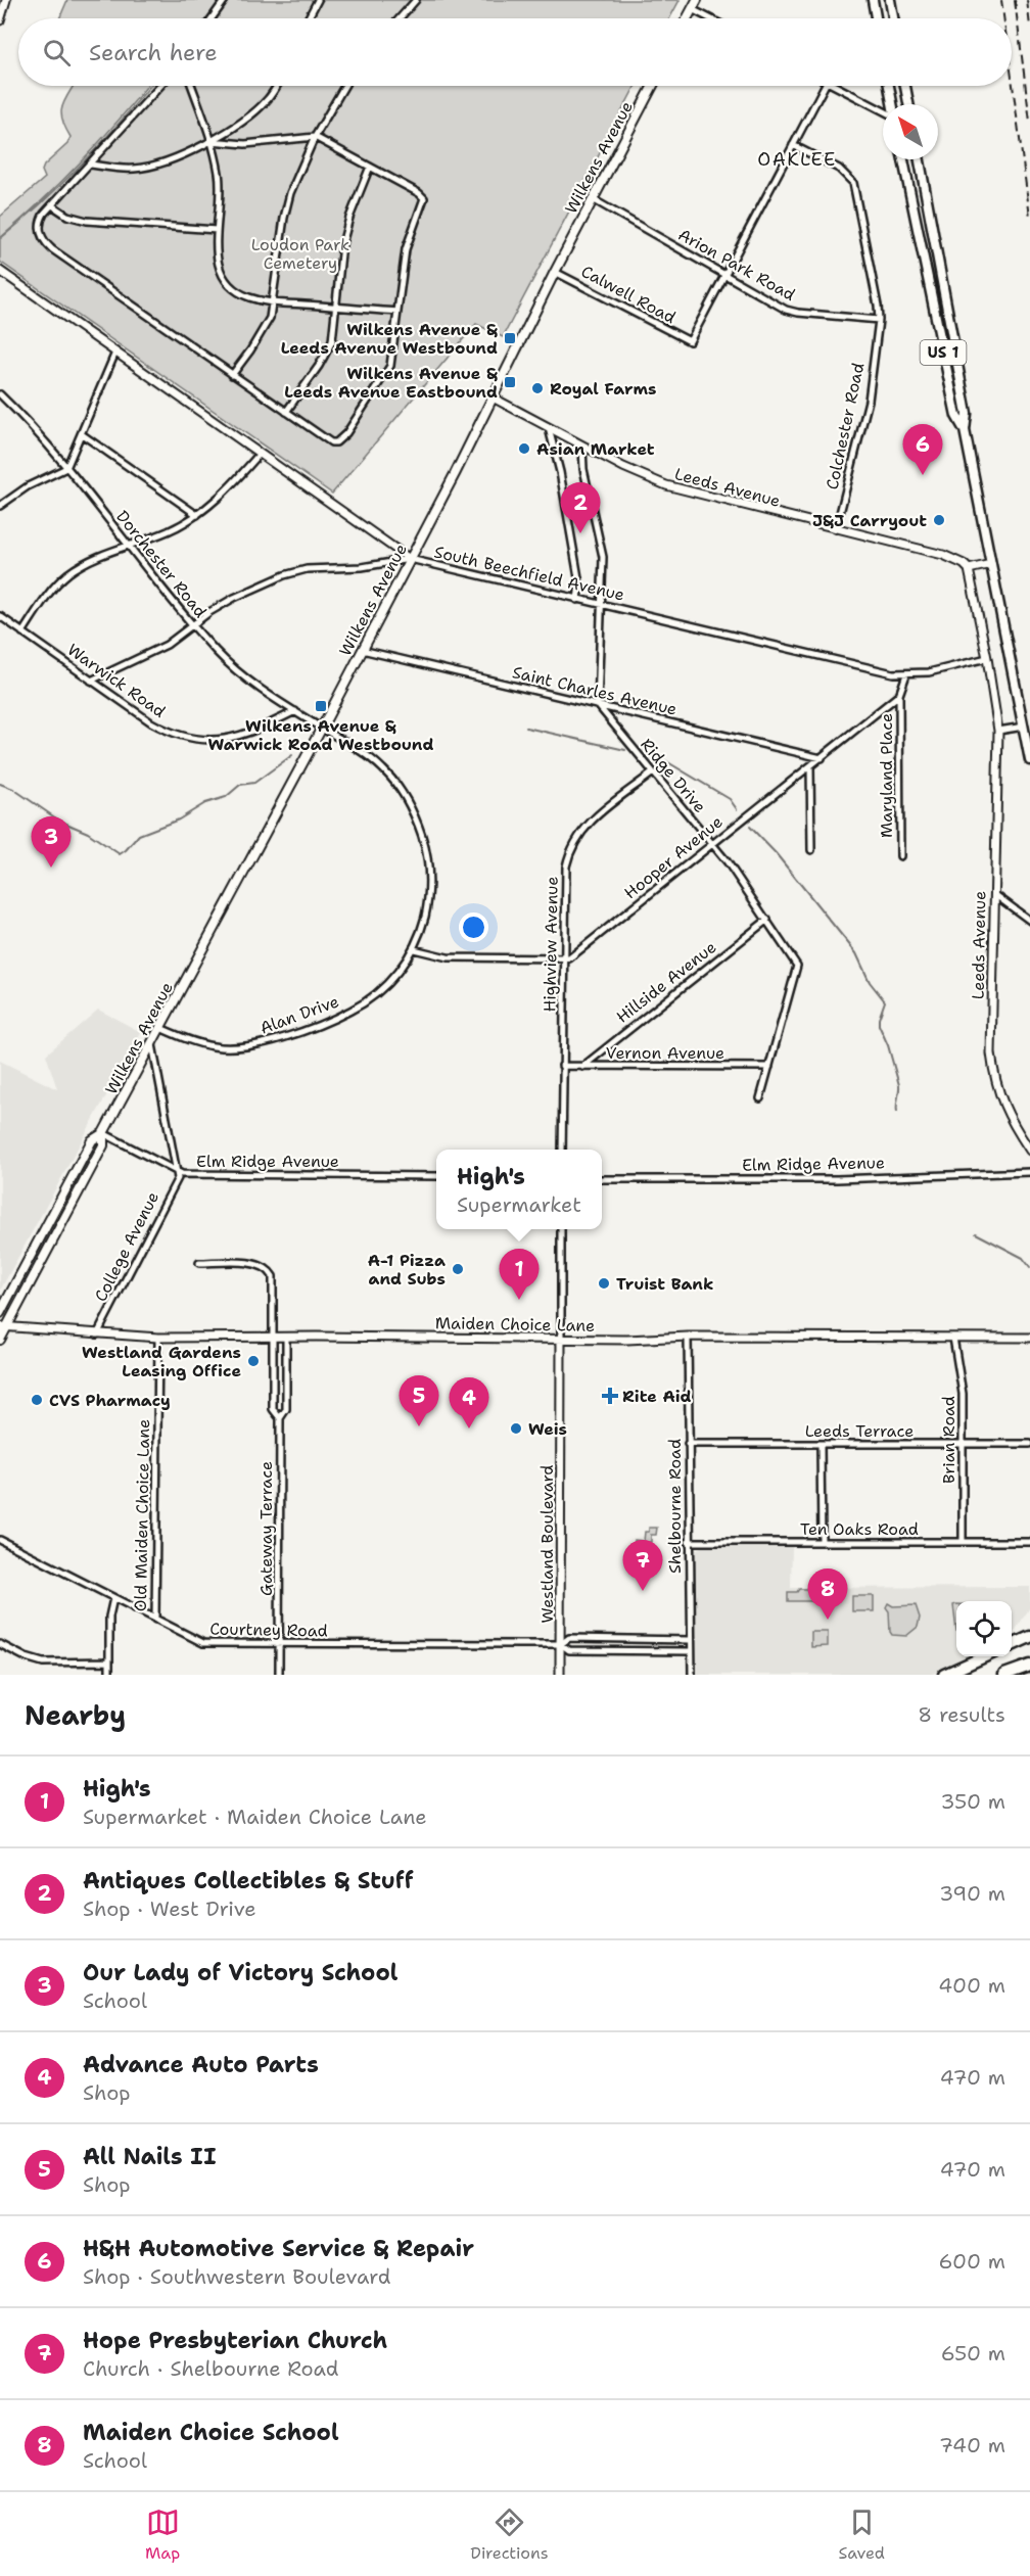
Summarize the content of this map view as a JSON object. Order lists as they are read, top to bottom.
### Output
{
  "streets": {
    "main road": ["Wilkens Avenue", "US 1"],
    "street": [
      "Arion Park Road",
      "Calwell Road",
      "Colchester Road",
      "Leeds Avenue",
      "Dorchester Road",
      "South Beechfield Avenue",
      "Warwick Road",
      "Saint Charles Avenue",
      "Ridge Drive",
      "Maryland Place",
      "Hooper Avenue",
      "Highview Avenue",
      "Hillside Avenue",
      "Alan Drive",
      "Vernon Avenue",
      "Elm Ridge Avenue",
      "College Avenue",
      "Maiden Choice Lane",
      "Leeds Terrace",
      "Brian Road",
      "Shelbourne Road",
      "Old Maiden Choice Lane",
      "Gateway Terrace",
      "Ten Oaks Road",
      "Westland Boulevard",
      "Courtney Road"
    ]
  },
  "crossings": [
    ["Wilkens Avenue", "Arion Park Road"],
    ["Wilkens Avenue", "Calwell Road"],
    ["Wilkens Avenue", "Leeds Avenue"],
    ["Wilkens Avenue", "Dorchester Road"],
    ["Wilkens Avenue", "South Beechfield Avenue"],
    ["Wilkens Avenue", "Saint Charles Avenue"],
    ["Wilkens Avenue", "Alan Drive"],
    ["Wilkens Avenue", "Elm Ridge Avenue"],
    ["Wilkens Avenue", "Maiden Choice Lane"],
    ["Arion Park Road", "Calwell Road"],
    ["Arion Park Road", "Colchester Road"],
    ["Colchester Road", "Leeds Avenue"],
    ["Leeds Avenue", "South Beechfield Avenue"],
    ["Dorchester Road", "Warwick Road"],
    ["Dorchester Road", "Alan Drive"],
    ["Saint Charles Avenue", "Ridge Drive"],
    ["Saint Charles Avenue", "Hooper Avenue"],
    ["Ridge Drive", "Hooper Avenue"],
    ["Ridge Drive", "Highview Avenue"],
    ["Ridge Drive", "Hillside Avenue"],
    ["Ridge Drive", "Vernon Avenue"],
    ["Maryland Place", "Hooper Avenue"],
    ["Hooper Avenue", "Highview Avenue"],
    ["Highview Avenue", "Vernon Avenue"],
    ["Hillside Avenue", "Vernon Avenue"],
    ["Elm Ridge Avenue", "College Avenue"],
    ["College Avenue", "Maiden Choice Lane"],
    ["Maiden Choice Lane", "Brian Road"],
    ["Maiden Choice Lane", "Shelbourne Road"],
    ["Maiden Choice Lane", "Old Maiden Choice Lane"],
    ["Maiden Choice Lane", "Gateway Terrace"],
    ["Maiden Choice Lane", "Westland Boulevard"],
    ["Leeds Terrace", "Brian Road"],
    ["Leeds Terrace", "Shelbourne Road"],
    ["Brian Road", "Ten Oaks Road"],
    ["Shelbourne Road", "Ten Oaks Road"],
    ["Shelbourne Road", "Courtney Road"],
    ["Old Maiden Choice Lane", "Courtney Road"],
    ["Gateway Terrace", "Courtney Road"],
    ["Westland Boulevard", "Courtney Road"]
  ],
  "districts": ["OAKLEE"],
  "parks": ["Loudon Park Cemetery"],
  "places": {
    "transit": ["Wilkens Avenue & Leeds Avenue Westbound", "Wilkens Avenue & Leeds Avenue Eastbound", "Wilkens Avenue & Warwick Road Westbound"],
    "other": [
      "Royal Farms",
      "Asian Market",
      "J&J Carryout",
      "A-1 Pizza and Subs",
      "Truist Bank",
      "Westland Gardens Leasing Office",
      "CVS Pharmacy",
      "Weis"
    ],
    "health": ["Rite Aid"]
  },
  "north": "top left",
  "page": {
    "search": "Search here",
    "pins": [
      "6",
      "2",
      "3",
      "1",
      "5",
      "4",
      "7",
      "8"
    ],
    "popup": ["High's", "Supermarket"],
    "heading": ["Nearby", "8 results"],
    "list": [
      {
        "mark": "1",
        "name": "High's",
        "note": "Supermarket · Maiden Choice Lane",
        "value": "350 m"
      },
      {
        "mark": "2",
        "name": "Antiques Collectibles & Stuff",
        "note": "Shop · West Drive",
        "value": "390 m"
      },
      {
        "mark": "3",
        "name": "Our Lady of Victory School",
        "note": "School",
        "value": "400 m"
      },
      {
        "mark": "4",
        "name": "Advance Auto Parts",
        "note": "Shop",
        "value": "470 m"
      },
      {
        "mark": "5",
        "name": "All Nails II",
        "note": "Shop",
        "value": "470 m"
      },
      {
        "mark": "6",
        "name": "H&H Automotive Service & Repair",
        "note": "Shop · Southwestern Boulevard",
        "value": "600 m"
      },
      {
        "mark": "7",
        "name": "Hope Presbyterian Church",
        "note": "Church · Shelbourne Road",
        "value": "650 m"
      },
      {
        "mark": "8",
        "name": "Maiden Choice School",
        "note": "School",
        "value": "740 m"
      }
    ],
    "nav": ["Map", "Directions", "Saved"]
  }
}
